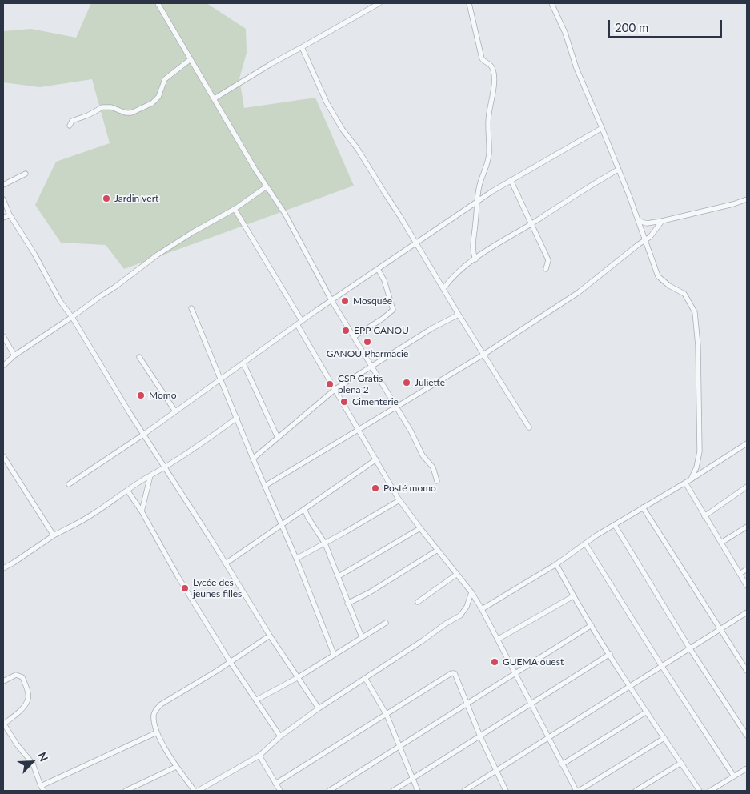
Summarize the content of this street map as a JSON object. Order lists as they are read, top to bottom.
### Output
{
  "places": [
    "Jardin vert",
    "Mosquée",
    "EPP GANOU",
    "GANOU Pharmacie",
    "Juliette",
    "CSP Gratis plena 2",
    "Momo",
    "Cimenterie",
    "Posté momo",
    "Lycée des jeunes filles",
    "GUEMA ouest"
  ],
  "scale_bar": "200 m",
  "north": "top right"
}
